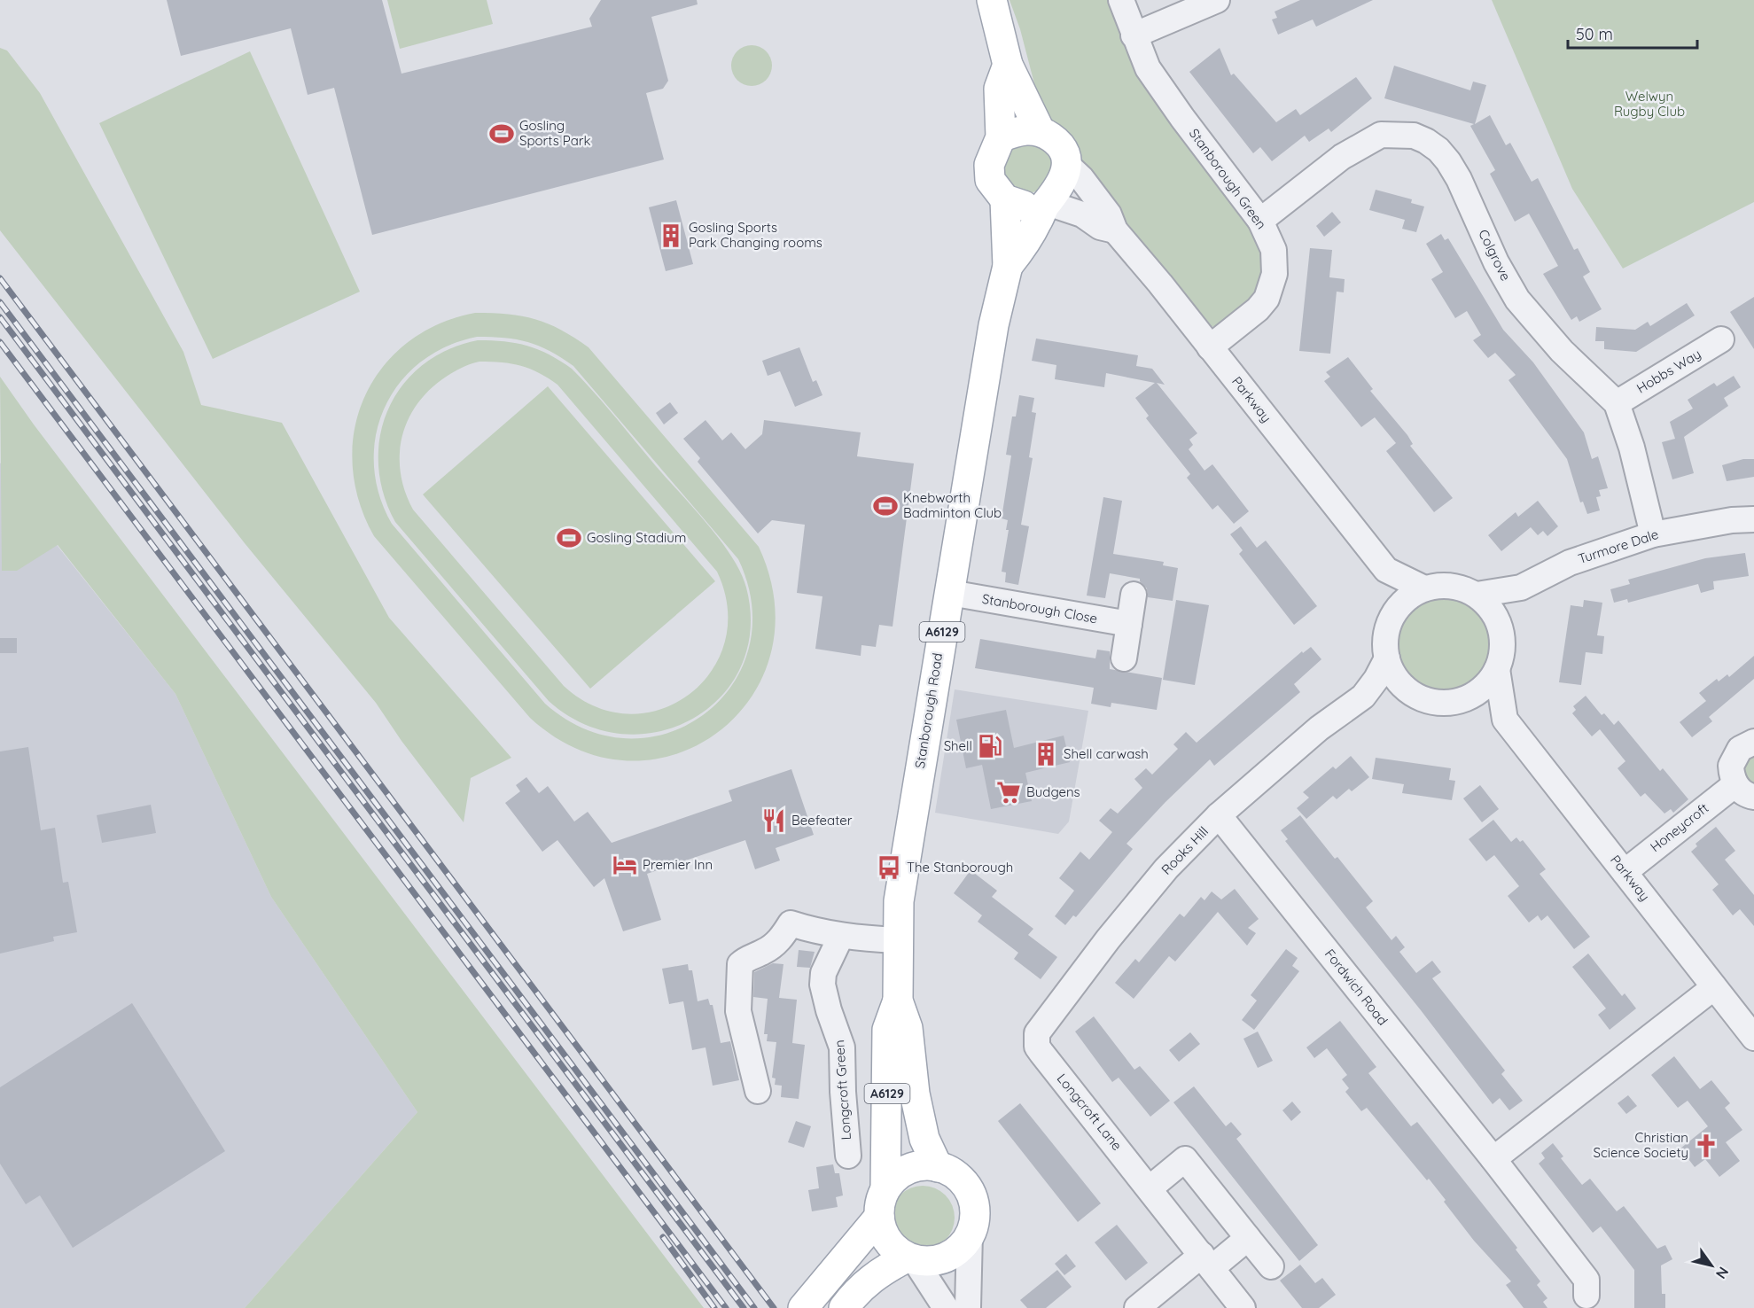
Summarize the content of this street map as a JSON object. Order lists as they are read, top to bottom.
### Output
{
  "streets": {
    "main road": ["A6129", "Stanborough Road"],
    "street": [
      "Stanborough Green",
      "Colgrove",
      "Hobbs Way",
      "Parkway",
      "Turmore Dale",
      "Stanborough Close",
      "Honeycroft",
      "Rooks Hill",
      "Fordwich Road",
      "Longcroft Green",
      "Longcroft Lane"
    ]
  },
  "crossings": [
    ["Stanborough Green", "Colgrove"],
    ["Stanborough Green", "Parkway"],
    ["Colgrove", "Hobbs Way"],
    ["Colgrove", "Turmore Dale"],
    ["Parkway", "Turmore Dale"],
    ["Parkway", "Stanborough Road"],
    ["Parkway", "Honeycroft"],
    ["Parkway", "Rooks Hill"],
    ["Turmore Dale", "Rooks Hill"],
    ["Stanborough Close", "Stanborough Road"],
    ["Rooks Hill", "Fordwich Road"],
    ["Rooks Hill", "Longcroft Lane"]
  ],
  "parks": ["Welwyn Rugby Club"],
  "places": {
    "sports": ["Gosling Sports Park", "Knebworth Badminton Club", "Gosling Stadium"],
    "building": ["Gosling Sports Park Changing rooms", "Shell carwash"],
    "fuel station": ["Shell"],
    "supermarket": ["Budgens"],
    "restaurant": ["Beefeater"],
    "hotel": ["Premier Inn"],
    "bus stop": ["The Stanborough"],
    "church": ["Christian Science Society"]
  },
  "scale_bar": "50 m",
  "north": "bottom right"
}
